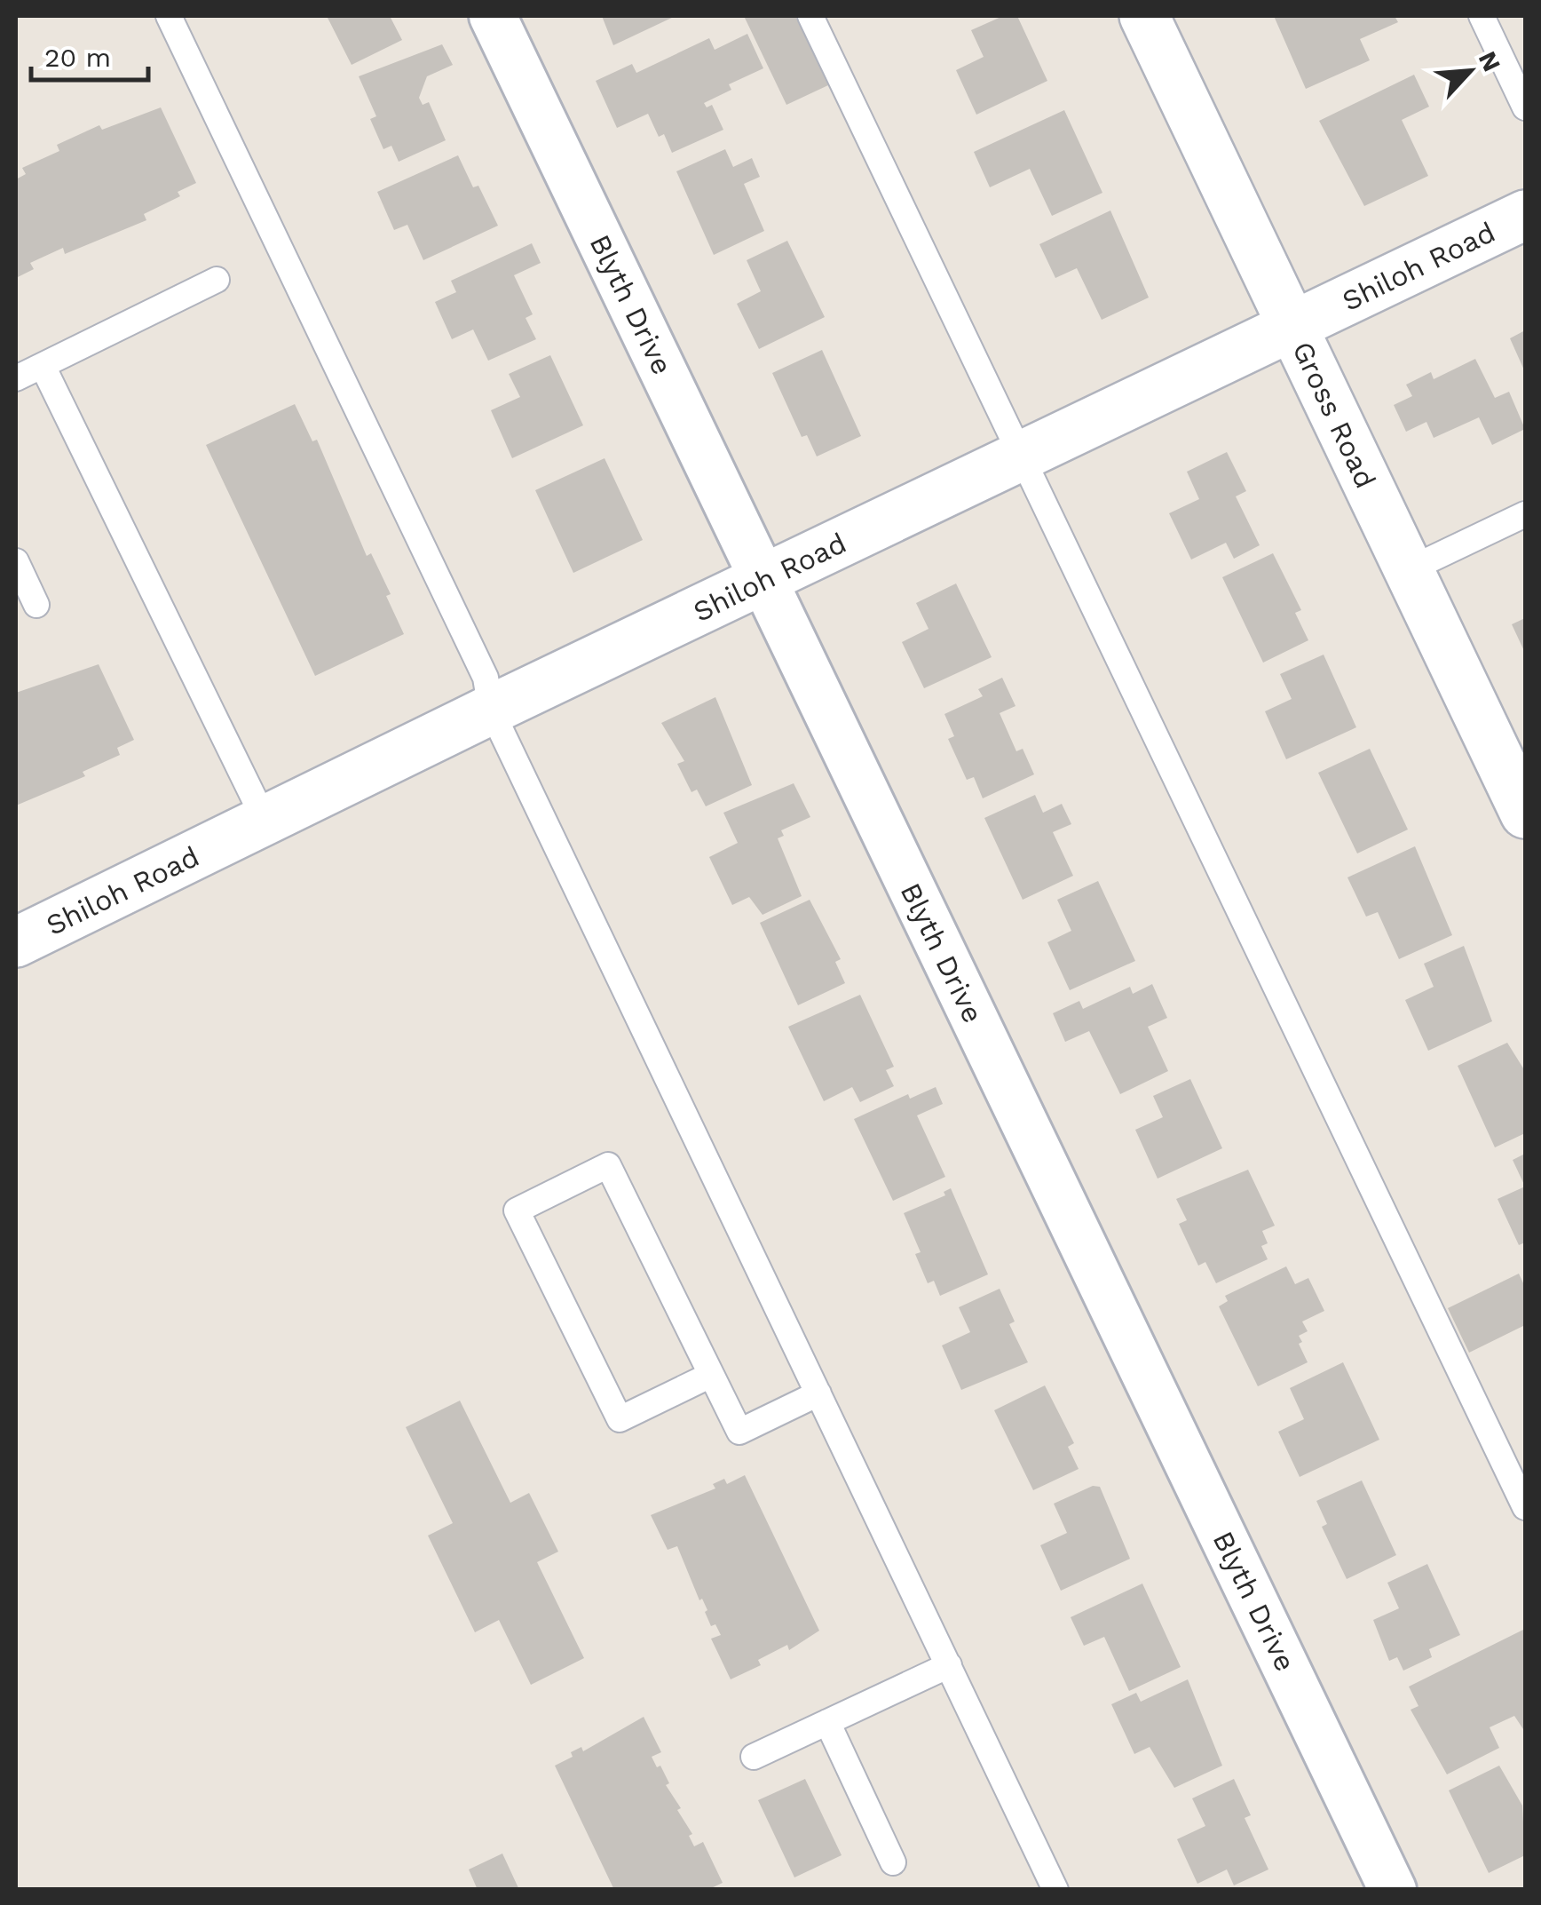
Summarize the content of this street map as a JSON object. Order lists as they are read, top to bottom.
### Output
{
  "streets": {
    "street": ["Shiloh Road", "Blyth Drive", "Gross Road"]
  },
  "crossings": [
    ["Shiloh Road", "Blyth Drive"],
    ["Shiloh Road", "Gross Road"]
  ],
  "scale_bar": "20 m",
  "north": "top right"
}
